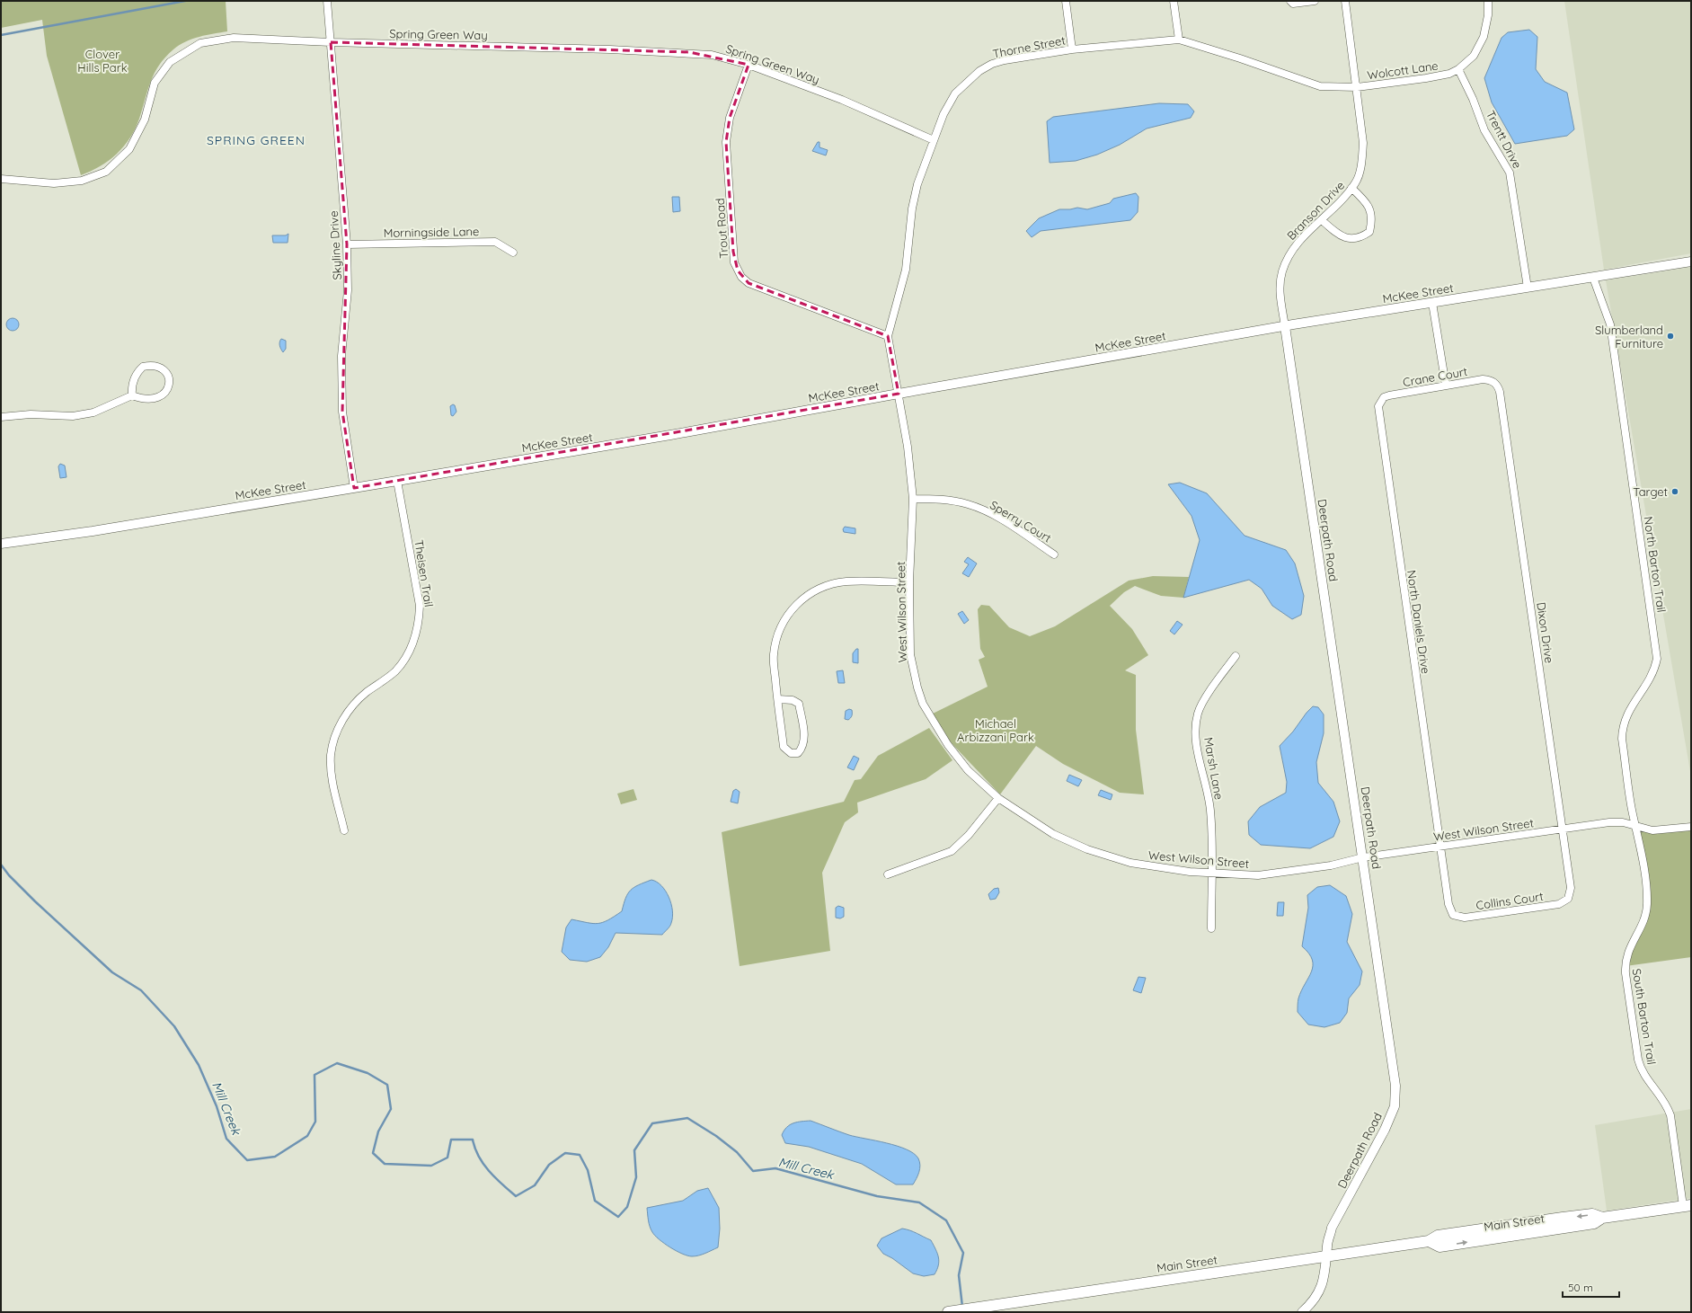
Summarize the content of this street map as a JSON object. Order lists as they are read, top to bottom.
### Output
{
  "streets": {
    "main road": ["Main Street"],
    "street": [
      "Spring Green Way",
      "Thorne Street",
      "Wolcott Lane",
      "Trentt Drive",
      "Branson Drive",
      "Trout Road",
      "Morningside Lane",
      "Skyline Drive",
      "McKee Street",
      "Crane Court",
      "Sperry Court",
      "Deerpath Road",
      "North Barton Trail",
      "Theisen Trail",
      "West Wilson Street",
      "North Daniels Drive",
      "Dixon Drive",
      "Marsh Lane",
      "Collins Court",
      "South Barton Trail"
    ]
  },
  "crossings": [
    ["Spring Green Way", "Thorne Street"],
    ["Spring Green Way", "Trout Road"],
    ["Spring Green Way", "Skyline Drive"],
    ["Thorne Street", "Wolcott Lane"],
    ["Thorne Street", "Branson Drive"],
    ["Thorne Street", "Trout Road"],
    ["Thorne Street", "McKee Street"],
    ["Thorne Street", "West Wilson Street"],
    ["Wolcott Lane", "Trentt Drive"],
    ["Wolcott Lane", "Branson Drive"],
    ["Trentt Drive", "McKee Street"],
    ["Branson Drive", "McKee Street"],
    ["Branson Drive", "Deerpath Road"],
    ["Morningside Lane", "Skyline Drive"],
    ["Skyline Drive", "McKee Street"],
    ["McKee Street", "Deerpath Road"],
    ["McKee Street", "North Barton Trail"],
    ["McKee Street", "Theisen Trail"],
    ["McKee Street", "West Wilson Street"],
    ["Crane Court", "North Daniels Drive"],
    ["Crane Court", "Dixon Drive"],
    ["Sperry Court", "West Wilson Street"],
    ["Deerpath Road", "West Wilson Street"],
    ["Deerpath Road", "Main Street"],
    ["North Barton Trail", "West Wilson Street"],
    ["North Barton Trail", "South Barton Trail"],
    ["West Wilson Street", "North Daniels Drive"],
    ["West Wilson Street", "Dixon Drive"],
    ["West Wilson Street", "Marsh Lane"],
    ["West Wilson Street", "South Barton Trail"],
    ["North Daniels Drive", "Collins Court"],
    ["Dixon Drive", "Collins Court"],
    ["South Barton Trail", "Main Street"]
  ],
  "districts": ["SPRING GREEN"],
  "water": ["Mill Creek"],
  "parks": ["Clover Hills Park", "Michael Arbizzani Park"],
  "places": ["Slumberland Furniture", "Target"],
  "scale_bar": "50 m"
}
